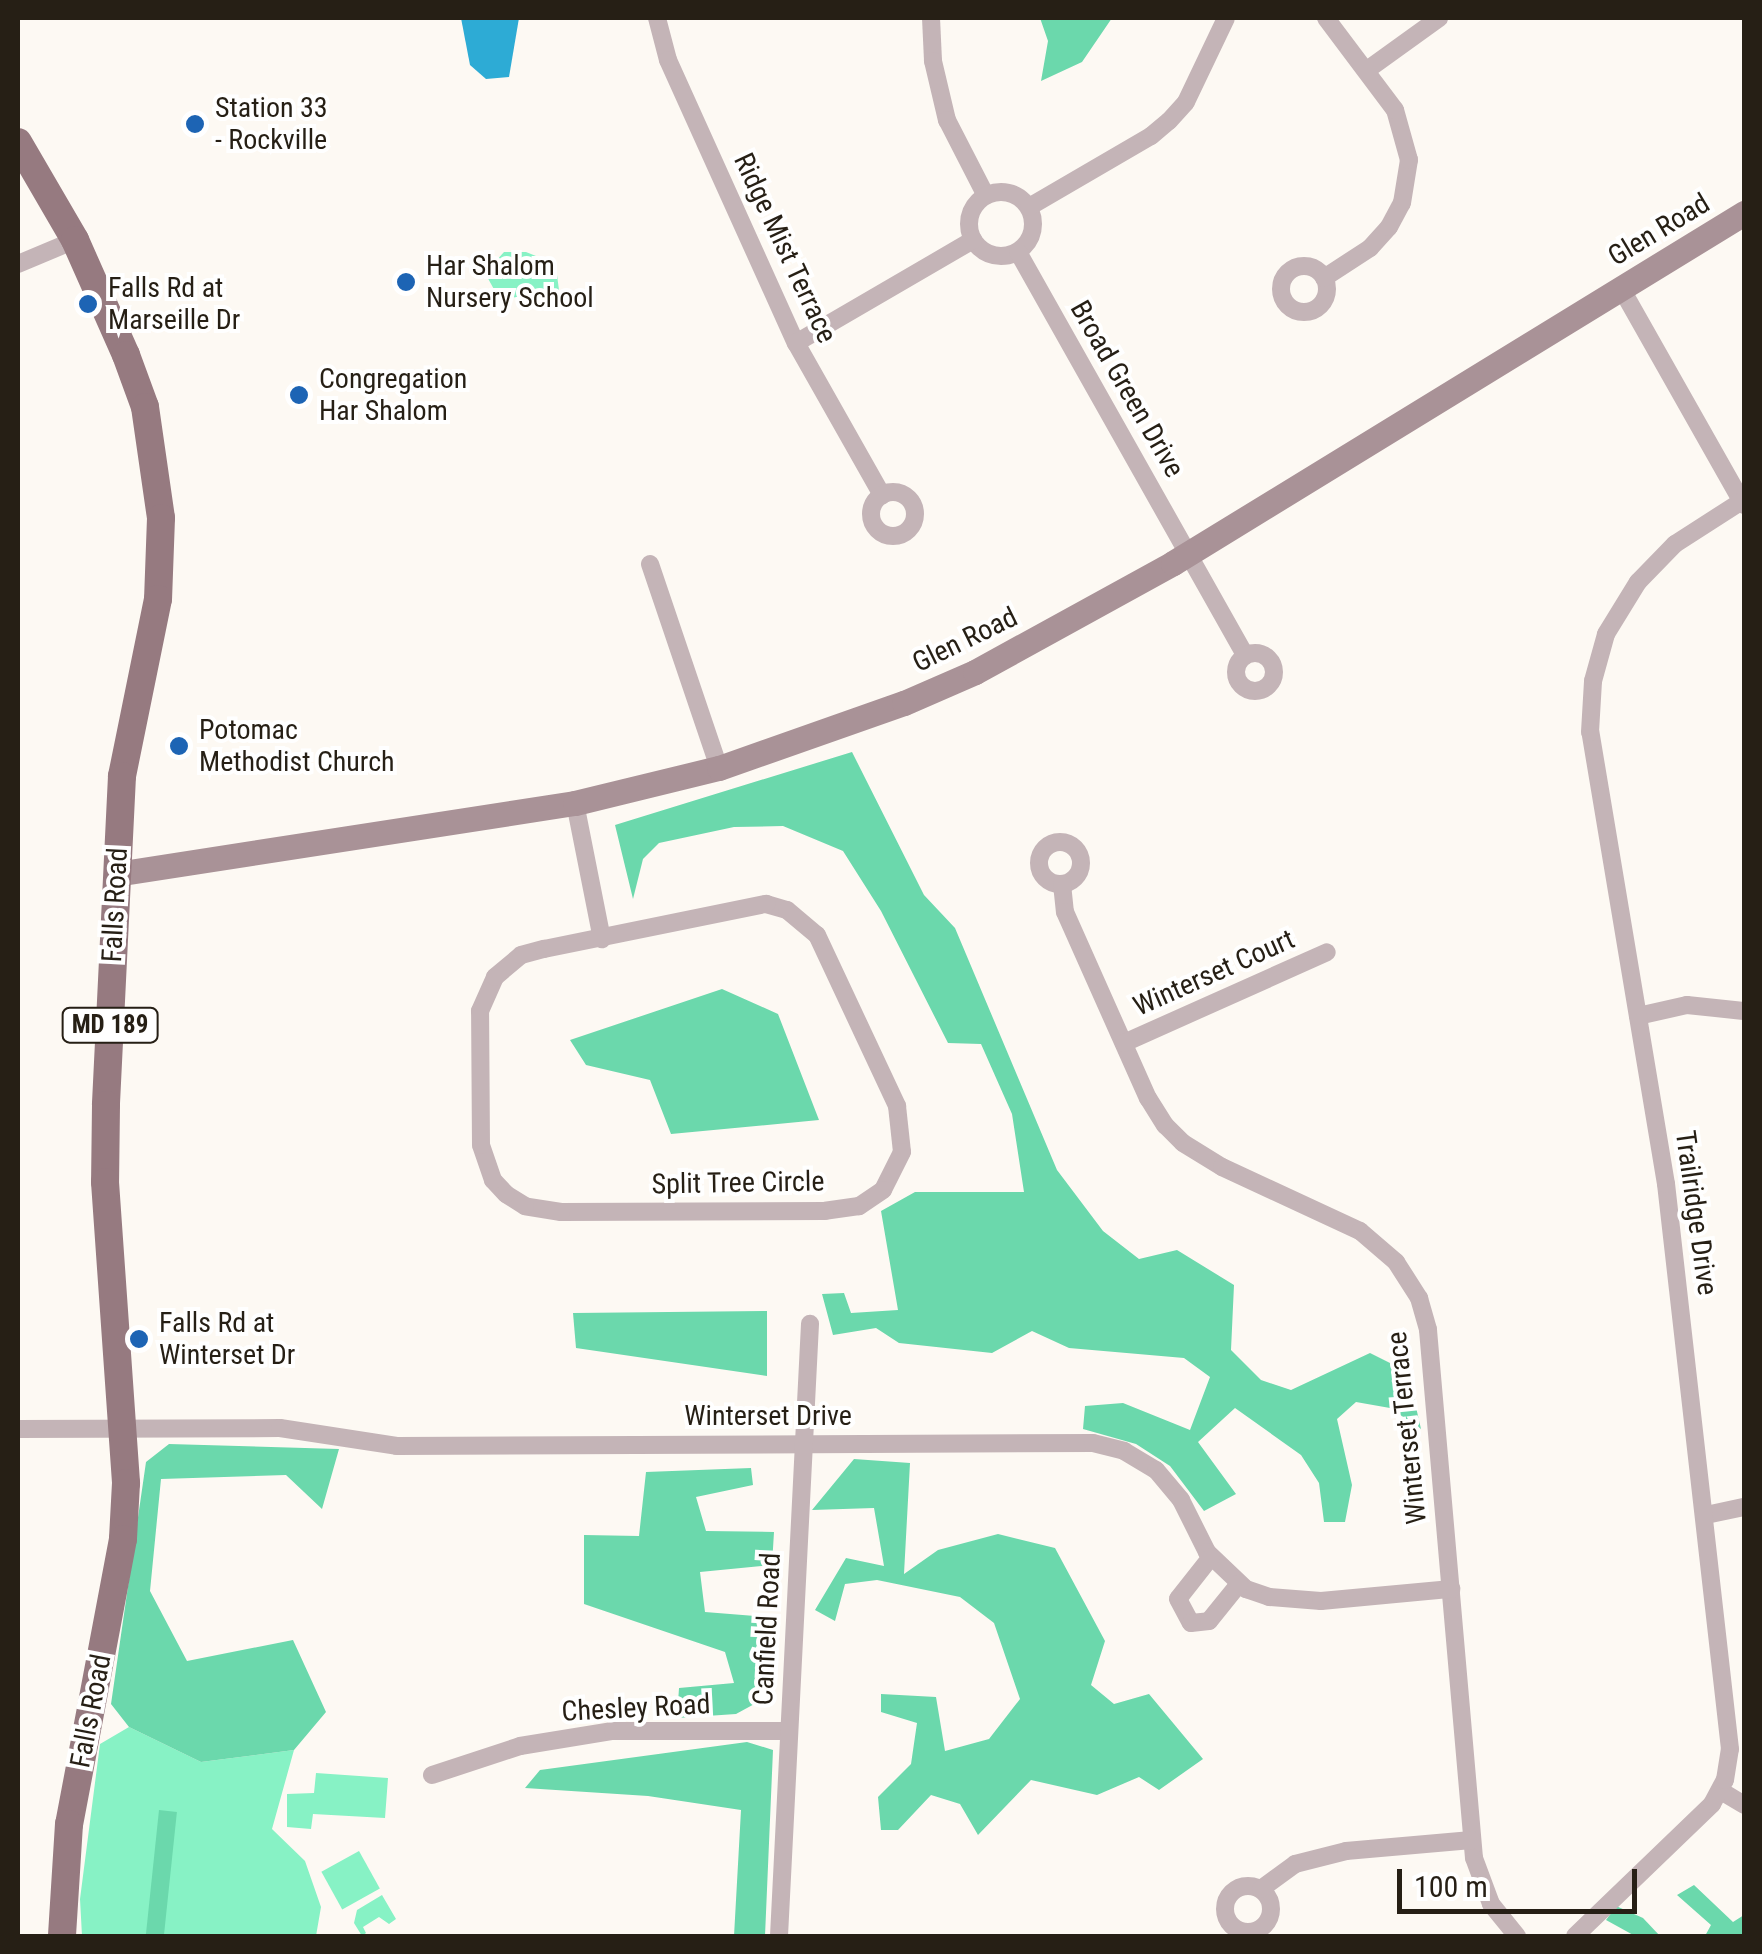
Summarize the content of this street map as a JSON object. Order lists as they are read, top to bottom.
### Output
{
  "streets": {
    "main road": ["Glen Road", "Falls Road", "MD 189"],
    "street": [
      "Ridge Mist Terrace",
      "Broad Green Drive",
      "Winterset Court",
      "Split Tree Circle",
      "Trailridge Drive",
      "Winterset Drive",
      "Winterset Terrace",
      "Canfield Road",
      "Chesley Road"
    ]
  },
  "crossings": [
    ["Glen Road", "Broad Green Drive"],
    ["Glen Road", "Falls Road"],
    ["Falls Road", "Winterset Drive"],
    ["Winterset Court", "Winterset Terrace"],
    ["Winterset Drive", "Winterset Terrace"],
    ["Winterset Drive", "Canfield Road"],
    ["Canfield Road", "Chesley Road"]
  ],
  "places": [
    "Station 33 - Rockville",
    "Har Shalom Nursery School",
    "Falls Rd at Marseille Dr",
    "Congregation Har Shalom",
    "Potomac Methodist Church",
    "Falls Rd at Winterset Dr"
  ],
  "scale_bar": "100 m"
}
